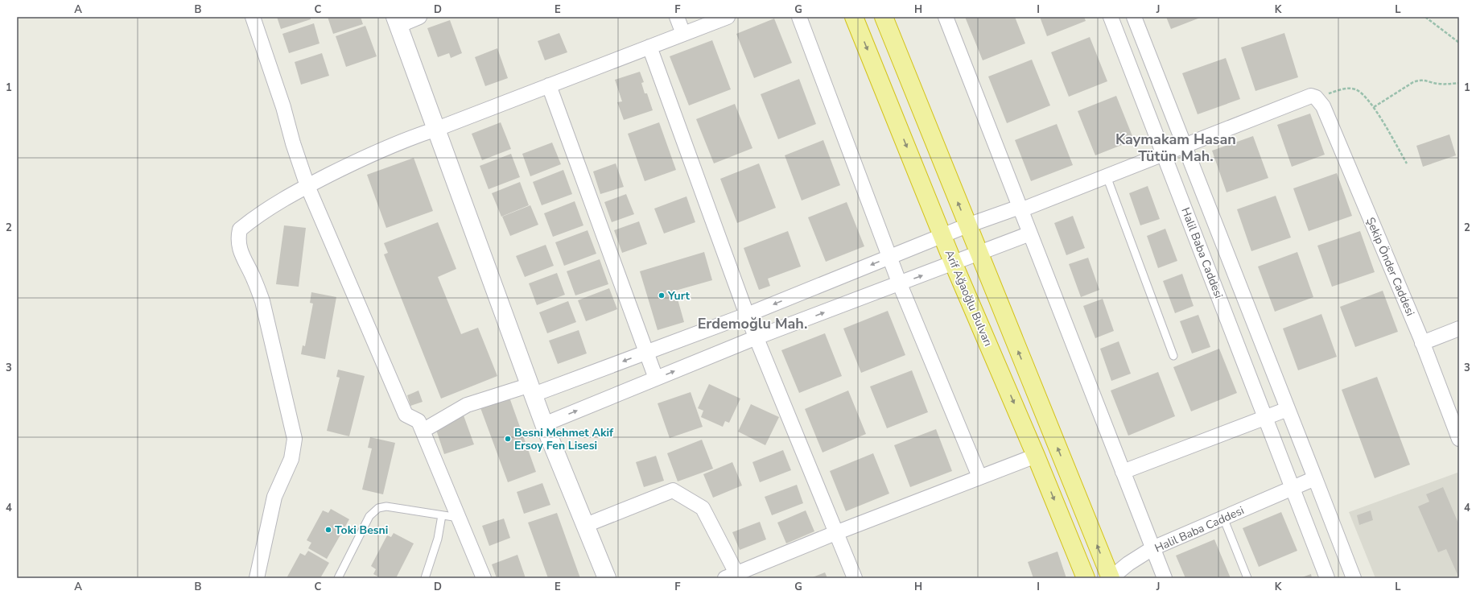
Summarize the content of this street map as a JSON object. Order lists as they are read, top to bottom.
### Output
{
  "streets": {
    "highway": ["Arif Ağaoğlu Bulvarı"],
    "street": ["Halil Baba Caddesi", "Şekip Önder Caddesi"]
  },
  "districts": ["Kaymakam Hasan Tütün Mah.", "Erdemoğlu Mah."],
  "places": ["Yurt", "Besni Mehmet Akif Ersoy Fen Lisesi", "Toki Besni"],
  "grid": {
    "columns": [
      "A",
      "B",
      "C",
      "D",
      "E",
      "F",
      "G",
      "H",
      "I",
      "J",
      "K",
      "L"
    ],
    "rows": [
      "1",
      "2",
      "3",
      "4"
    ]
  }
}
